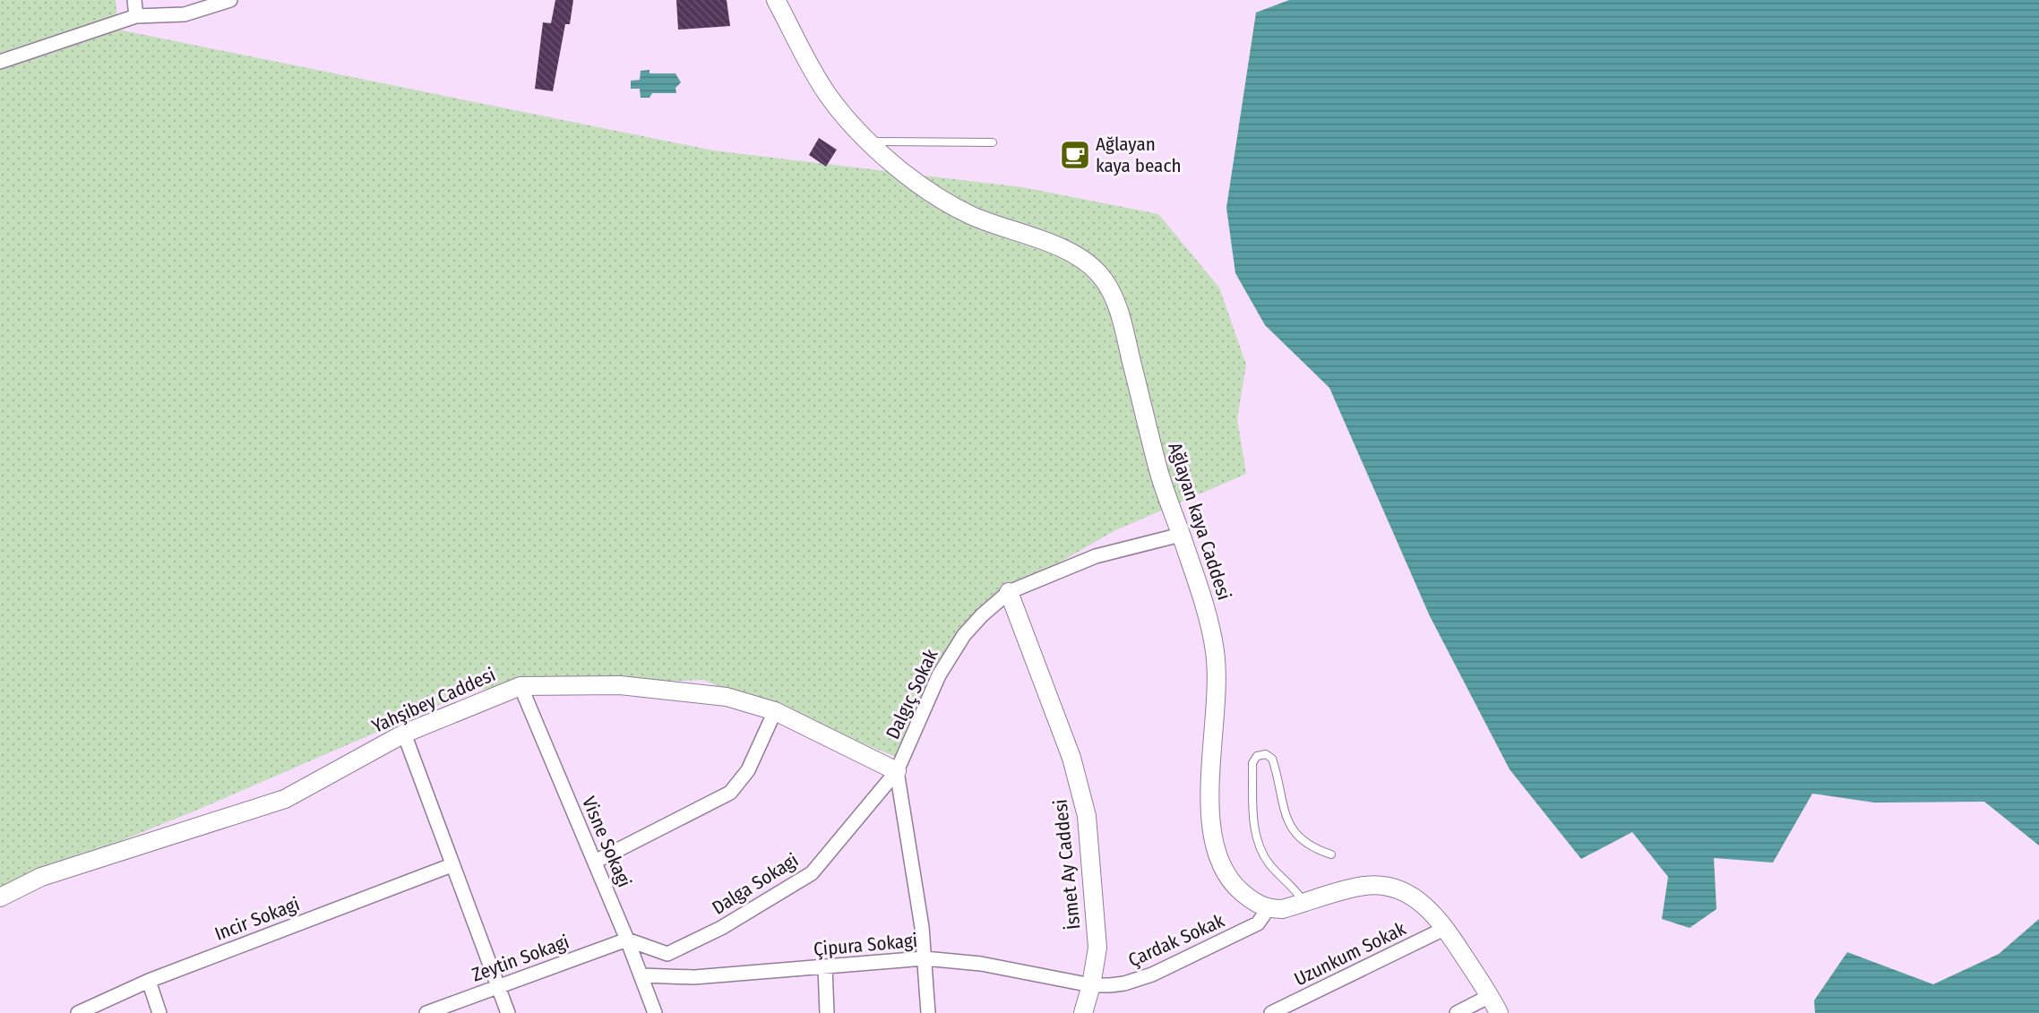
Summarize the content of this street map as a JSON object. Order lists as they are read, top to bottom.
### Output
{
  "streets": {
    "street": [
      "Ağlayan kaya Caddesi",
      "Dalgıç Sokak",
      "Yahşibey Caddesi",
      "Visne Sokagi",
      "İsmet Ay Caddesi",
      "Dalga Sokagi",
      "Incir Sokagi",
      "Çardak Sokak",
      "Çipura Sokagi",
      "Uzunkum Sokak",
      "Zeytin Sokagi"
    ]
  },
  "crossings": [
    ["Ağlayan kaya Caddesi", "Dalgıç Sokak"],
    ["Ağlayan kaya Caddesi", "Çardak Sokak"],
    ["Dalgıç Sokak", "Yahşibey Caddesi"],
    ["Dalgıç Sokak", "İsmet Ay Caddesi"],
    ["Dalgıç Sokak", "Dalga Sokagi"],
    ["Yahşibey Caddesi", "Visne Sokagi"],
    ["Yahşibey Caddesi", "Dalga Sokagi"],
    ["Visne Sokagi", "Dalga Sokagi"],
    ["Visne Sokagi", "Çipura Sokagi"],
    ["Visne Sokagi", "Zeytin Sokagi"],
    ["İsmet Ay Caddesi", "Çardak Sokak"],
    ["İsmet Ay Caddesi", "Çipura Sokagi"],
    ["Dalga Sokagi", "Zeytin Sokagi"],
    ["Çardak Sokak", "Çipura Sokagi"]
  ],
  "places": {
    "cafe": ["Ağlayan kaya beach"]
  }
}
